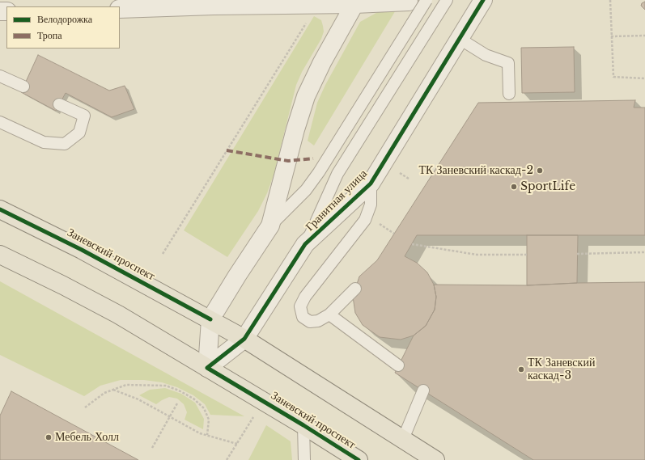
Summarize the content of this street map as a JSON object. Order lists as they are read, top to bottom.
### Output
{
  "streets": {
    "main road": ["Заневский проспект"],
    "street": ["Гранитная улица"]
  },
  "crossings": [
    ["Гранитная улица", "Заневский проспект"]
  ],
  "places": [
    "ТК Заневский каскад-2",
    "SportLife",
    "ТК Заневский каскад-3",
    "Мебель Холл"
  ],
  "legend": ["Велодорожка", "Тропа"]
}
